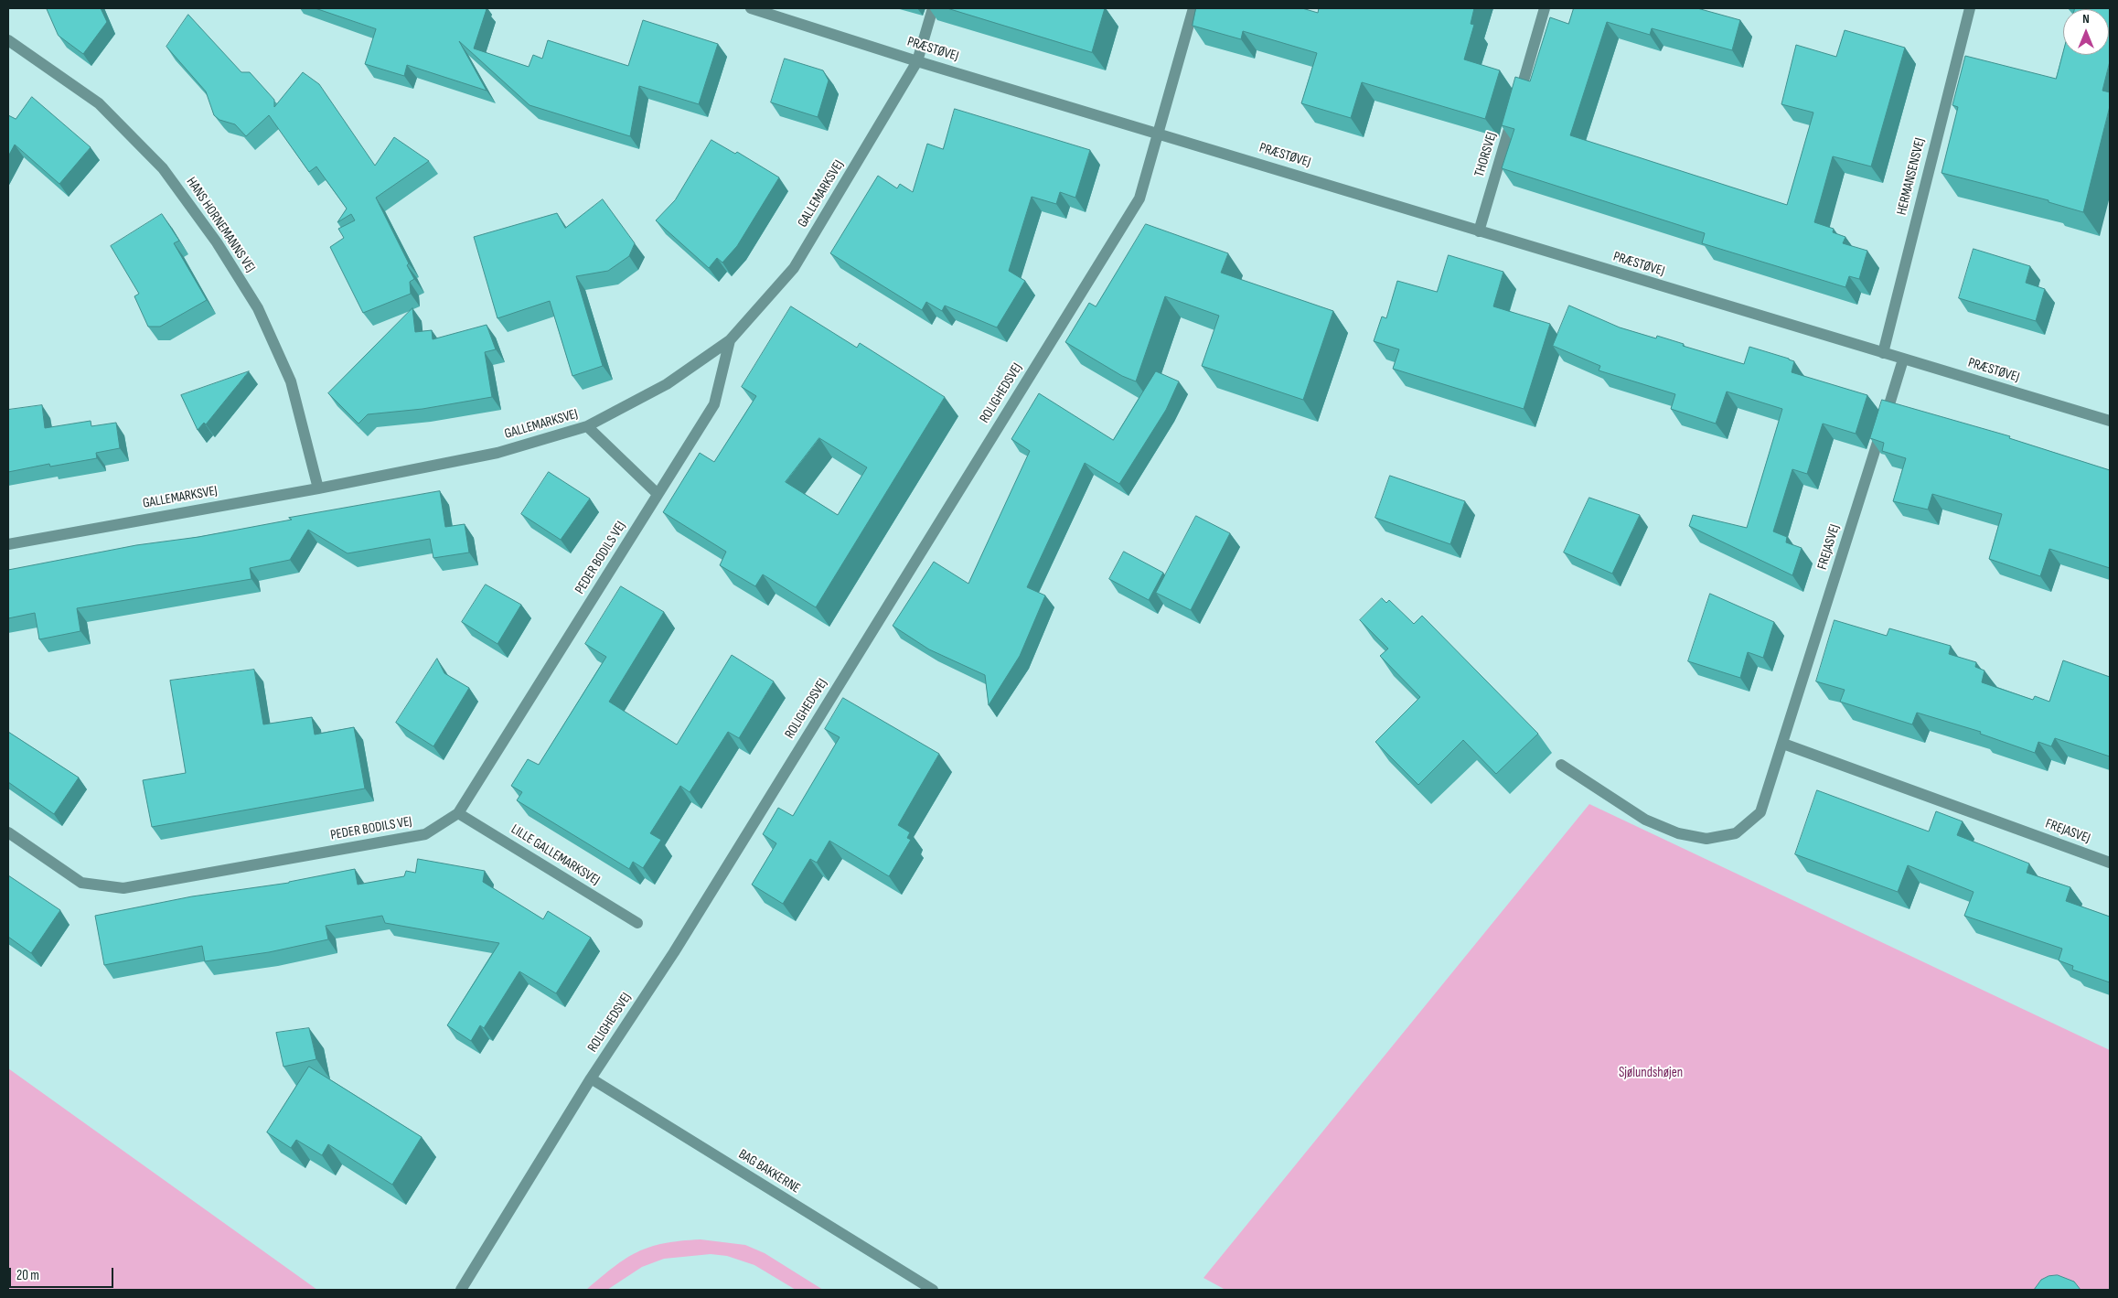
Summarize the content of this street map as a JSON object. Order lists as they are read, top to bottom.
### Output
{
  "streets": {
    "street": [
      "PRÆSTØVEJ",
      "THORSVEJ",
      "HERMANSENSVEJ",
      "GALLEMARKSVEJ",
      "HANS HORNEMANNS VEJ",
      "ROLIGHEDSVEJ",
      "FREJASVEJ",
      "PEDER BODILS VEJ",
      "LILLE GALLEMARKSVEJ",
      "BAG BAKKERNE"
    ]
  },
  "crossings": [
    ["PRÆSTØVEJ", "THORSVEJ"],
    ["PRÆSTØVEJ", "HERMANSENSVEJ"],
    ["PRÆSTØVEJ", "GALLEMARKSVEJ"],
    ["PRÆSTØVEJ", "ROLIGHEDSVEJ"],
    ["PRÆSTØVEJ", "FREJASVEJ"],
    ["GALLEMARKSVEJ", "HANS HORNEMANNS VEJ"],
    ["GALLEMARKSVEJ", "PEDER BODILS VEJ"],
    ["ROLIGHEDSVEJ", "BAG BAKKERNE"],
    ["PEDER BODILS VEJ", "LILLE GALLEMARKSVEJ"]
  ],
  "parks": ["Sjølundshøjen"],
  "scale_bar": "20 m",
  "north": "top"
}
